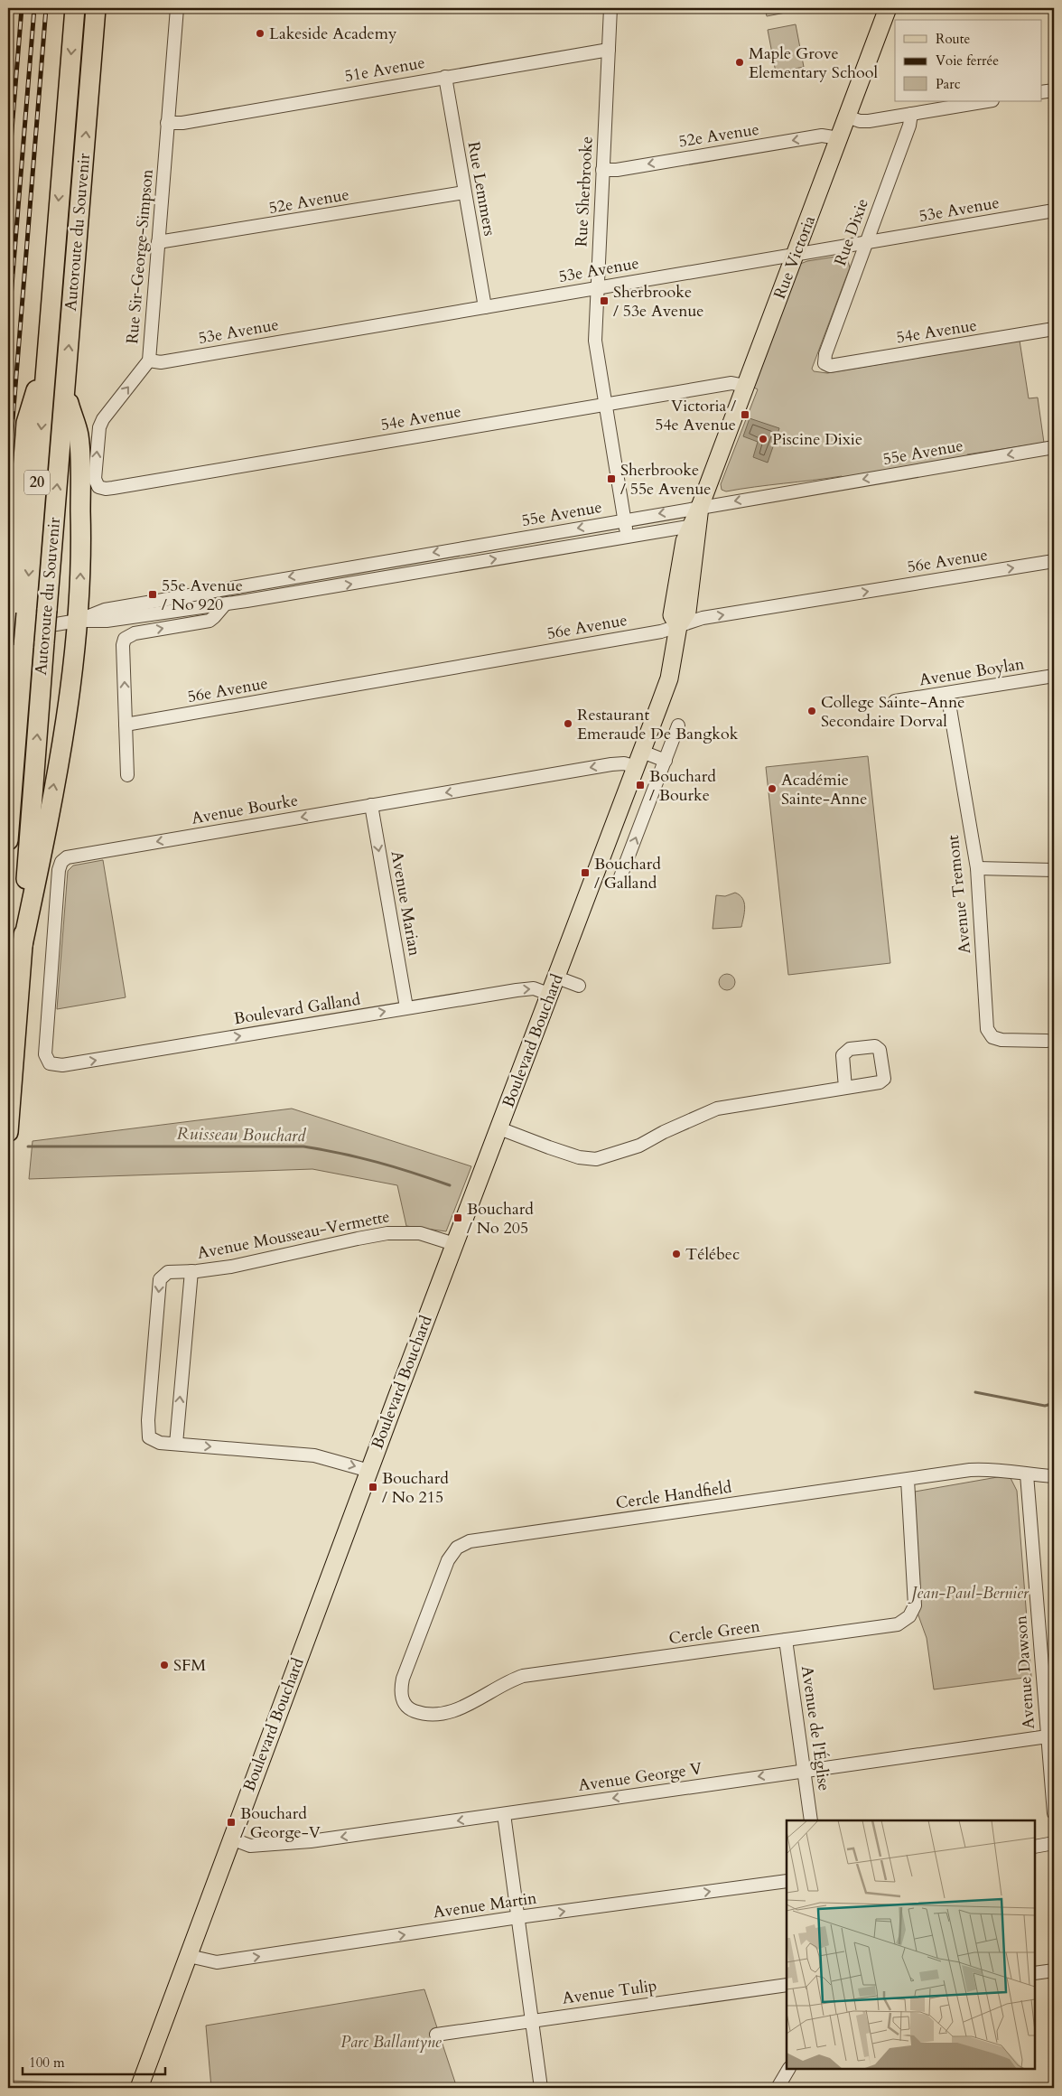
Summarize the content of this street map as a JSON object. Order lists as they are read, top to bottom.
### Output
{
  "streets": {
    "highway": ["Autoroute du Souvenir", "20"],
    "main road": ["Rue Victoria", "Boulevard Bouchard"],
    "street": [
      "51e Avenue",
      "52e Avenue",
      "Rue Lemmers",
      "Rue Sherbrooke",
      "53e Avenue",
      "Rue Dixie",
      "Rue Sir-George-Simpson",
      "54e Avenue",
      "55e Avenue",
      "56e Avenue",
      "Avenue Boylan",
      "Avenue Bourke",
      "Avenue Tremont",
      "Avenue Marian",
      "Boulevard Galland",
      "Avenue Mousseau-Vermette",
      "Cercle Handfield",
      "Cercle Green",
      "Avenue Dawson",
      "Avenue de l'Église",
      "Avenue George V",
      "Avenue Martin",
      "Avenue Tulip"
    ]
  },
  "crossings": [
    ["51e Avenue", "Rue Lemmers"],
    ["51e Avenue", "Rue Sherbrooke"],
    ["51e Avenue", "Rue Sir-George-Simpson"],
    ["52e Avenue", "Rue Lemmers"],
    ["52e Avenue", "Rue Sherbrooke"],
    ["52e Avenue", "Rue Sir-George-Simpson"],
    ["52e Avenue", "Rue Victoria"],
    ["Rue Lemmers", "53e Avenue"],
    ["Rue Sherbrooke", "53e Avenue"],
    ["Rue Sherbrooke", "54e Avenue"],
    ["Rue Sherbrooke", "55e Avenue"],
    ["53e Avenue", "Rue Dixie"],
    ["53e Avenue", "Rue Sir-George-Simpson"],
    ["53e Avenue", "Rue Victoria"],
    ["Rue Dixie", "54e Avenue"],
    ["Rue Sir-George-Simpson", "54e Avenue"],
    ["Rue Victoria", "54e Avenue"],
    ["Rue Victoria", "55e Avenue"],
    ["Rue Victoria", "56e Avenue"],
    ["Rue Victoria", "Boulevard Bouchard"],
    ["Avenue Boylan", "Avenue Tremont"],
    ["Avenue Bourke", "Avenue Marian"],
    ["Avenue Bourke", "Boulevard Galland"],
    ["Avenue Bourke", "Boulevard Bouchard"],
    ["Avenue Marian", "Boulevard Galland"],
    ["Boulevard Galland", "Boulevard Bouchard"],
    ["Boulevard Bouchard", "Avenue Mousseau-Vermette"],
    ["Boulevard Bouchard", "Avenue George V"],
    ["Boulevard Bouchard", "Avenue Martin"],
    ["Cercle Handfield", "Cercle Green"],
    ["Cercle Handfield", "Avenue Dawson"],
    ["Cercle Green", "Avenue de l'Église"],
    ["Avenue Dawson", "Avenue George V"],
    ["Avenue de l'Église", "Avenue George V"]
  ],
  "one_way": [
    "52e Avenue",
    "56e Avenue",
    "Avenue Bourke",
    "Avenue Marian",
    "Boulevard Galland",
    "Avenue George V",
    "Avenue Martin"
  ],
  "water": ["Ruisseau Bouchard"],
  "parks": ["Jean-Paul-Bernier", "Parc Ballantyne"],
  "places": {
    "other": [
      "Lakeside Academy",
      "Maple Grove Elementary School",
      "Piscine Dixie",
      "College Sainte-Anne Secondaire Dorval",
      "Restaurant Emeraude De Bangkok",
      "Académie Sainte-Anne",
      "Télébec",
      "SFM"
    ],
    "transit": [
      "Sherbrooke / 53e Avenue",
      "Victoria / 54e Avenue",
      "Sherbrooke / 55e Avenue",
      "55e Avenue / No 920",
      "Bouchard / Bourke",
      "Bouchard / Galland",
      "Bouchard / No 205",
      "Bouchard / No 215",
      "Bouchard / George-V"
    ]
  },
  "legend": ["Route", "Voie ferrée", "Parc"],
  "scale_bar": "100 m"
}
